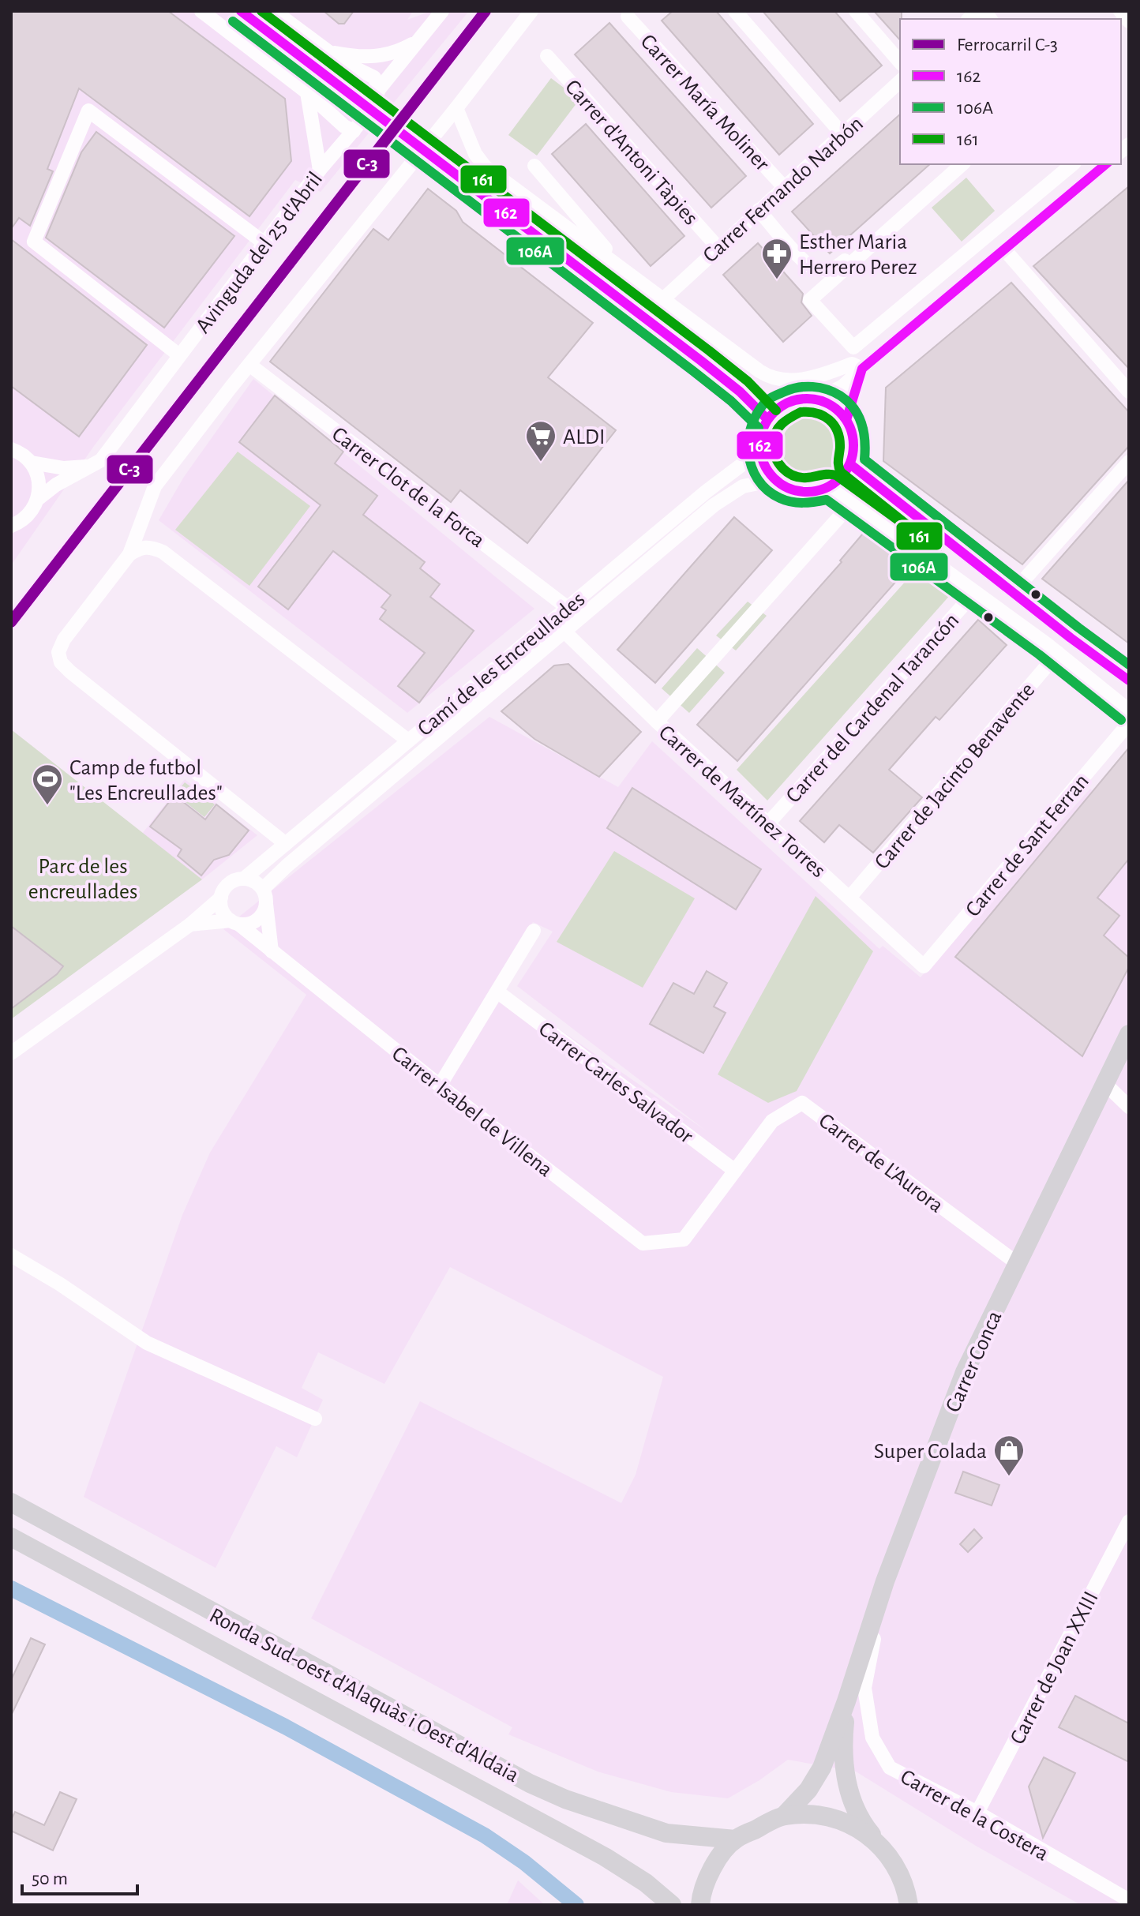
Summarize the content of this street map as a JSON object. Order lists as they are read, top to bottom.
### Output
{
  "streets": {
    "main road": ["Carrer Conca", "Ronda Sud-oest d'Alaquàs i Oest d'Aldaia"],
    "street": [
      "Carrer María Moliner",
      "Carrer d'Antoni Tàpies",
      "Carrer Fernando Narbón",
      "Avinguda del 25 d'Abril",
      "Carrer Clot de la Forca",
      "Camí de les Encreullades",
      "Carrer del Cardenal Tarancón",
      "Carrer de Jacinto Benavente",
      "Carrer de Martínez Torres",
      "Carrer de Sant Ferran",
      "Carrer Carles Salvador",
      "Carrer Isabel de Villena",
      "Carrer de L'Aurora",
      "Carrer de Joan XXIII",
      "Carrer de la Costera"
    ]
  },
  "crossings": [
    ["Carrer María Moliner", "Carrer Fernando Narbón"],
    ["Carrer d'Antoni Tàpies", "Carrer Fernando Narbón"],
    ["Carrer Clot de la Forca", "Camí de les Encreullades"],
    ["Camí de les Encreullades", "Carrer de Martínez Torres"],
    ["Camí de les Encreullades", "Carrer Isabel de Villena"],
    ["Carrer del Cardenal Tarancón", "Carrer de Martínez Torres"],
    ["Carrer de Jacinto Benavente", "Carrer de Martínez Torres"],
    ["Carrer de Martínez Torres", "Carrer de Sant Ferran"],
    ["Carrer Carles Salvador", "Carrer de L'Aurora"],
    ["Carrer Isabel de Villena", "Carrer de L'Aurora"],
    ["Carrer de L'Aurora", "Carrer Conca"],
    ["Carrer Conca", "Carrer de la Costera"],
    ["Carrer de Joan XXIII", "Carrer de la Costera"]
  ],
  "parks": ["Parc de les encreullades"],
  "places": {
    "pharmacy": ["Esther Maria Herrero Perez"],
    "supermarket": ["ALDI"],
    "sports": ["Camp de futbol \"Les Encreullades\""],
    "shop": ["Super Colada"]
  },
  "lines": [
    "rail line C-3",
    "transit line 162",
    "transit line 161",
    "transit line 106A"
  ],
  "legend": [
    "Ferrocarril C-3",
    "162",
    "106A",
    "161"
  ],
  "scale_bar": "50 m"
}
